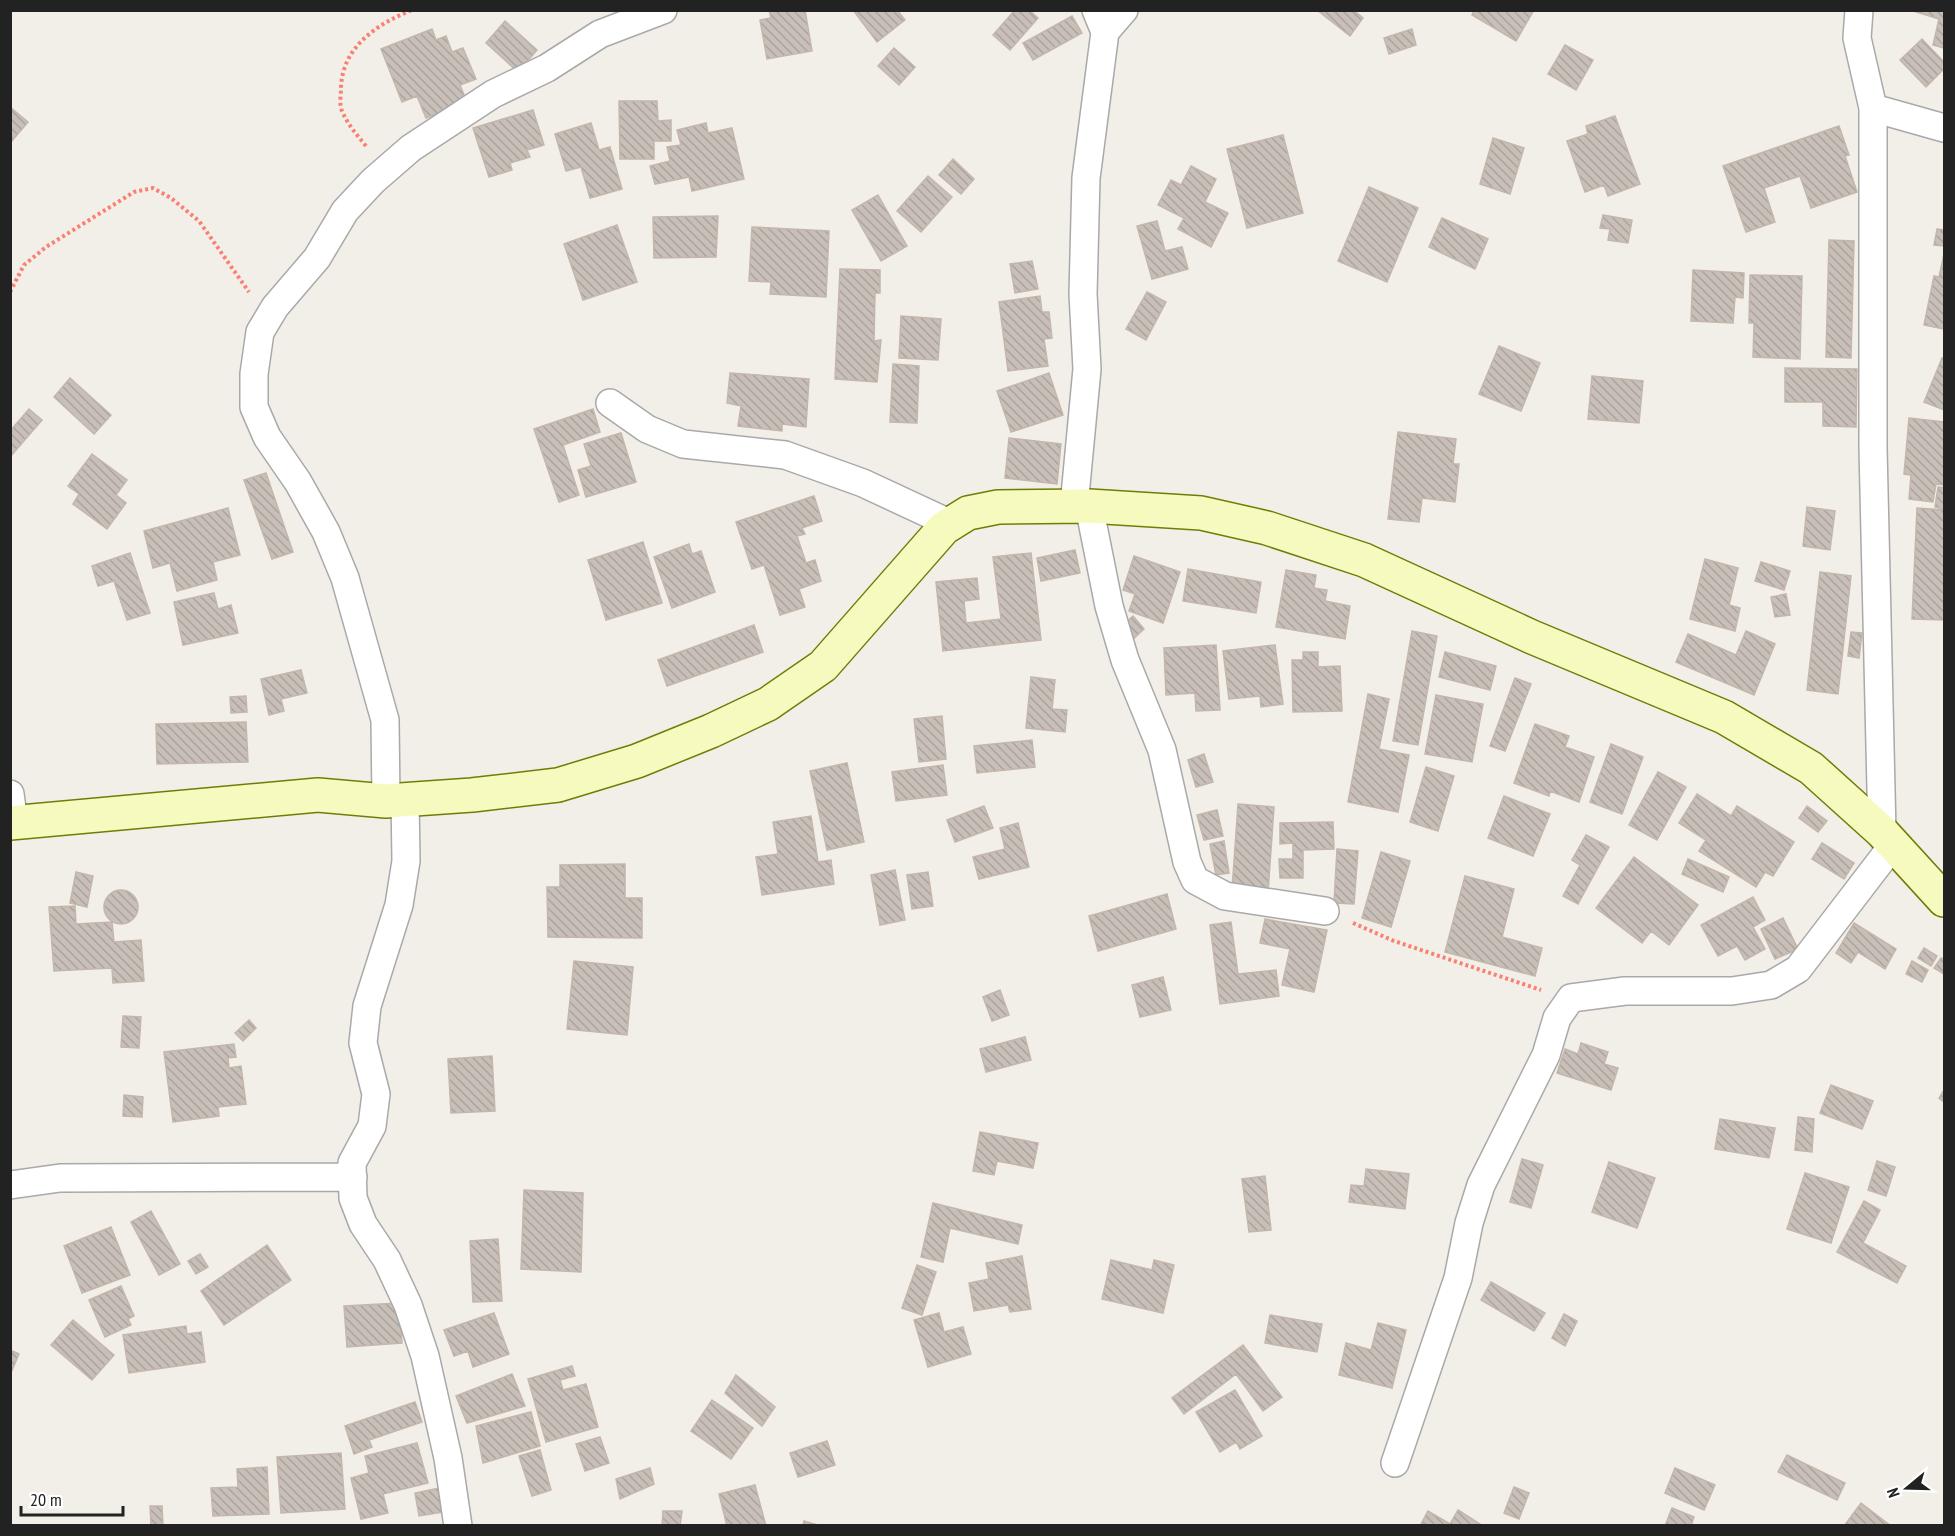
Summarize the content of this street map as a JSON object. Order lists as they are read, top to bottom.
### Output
{
  "scale_bar": "20 m",
  "north": "left"
}
